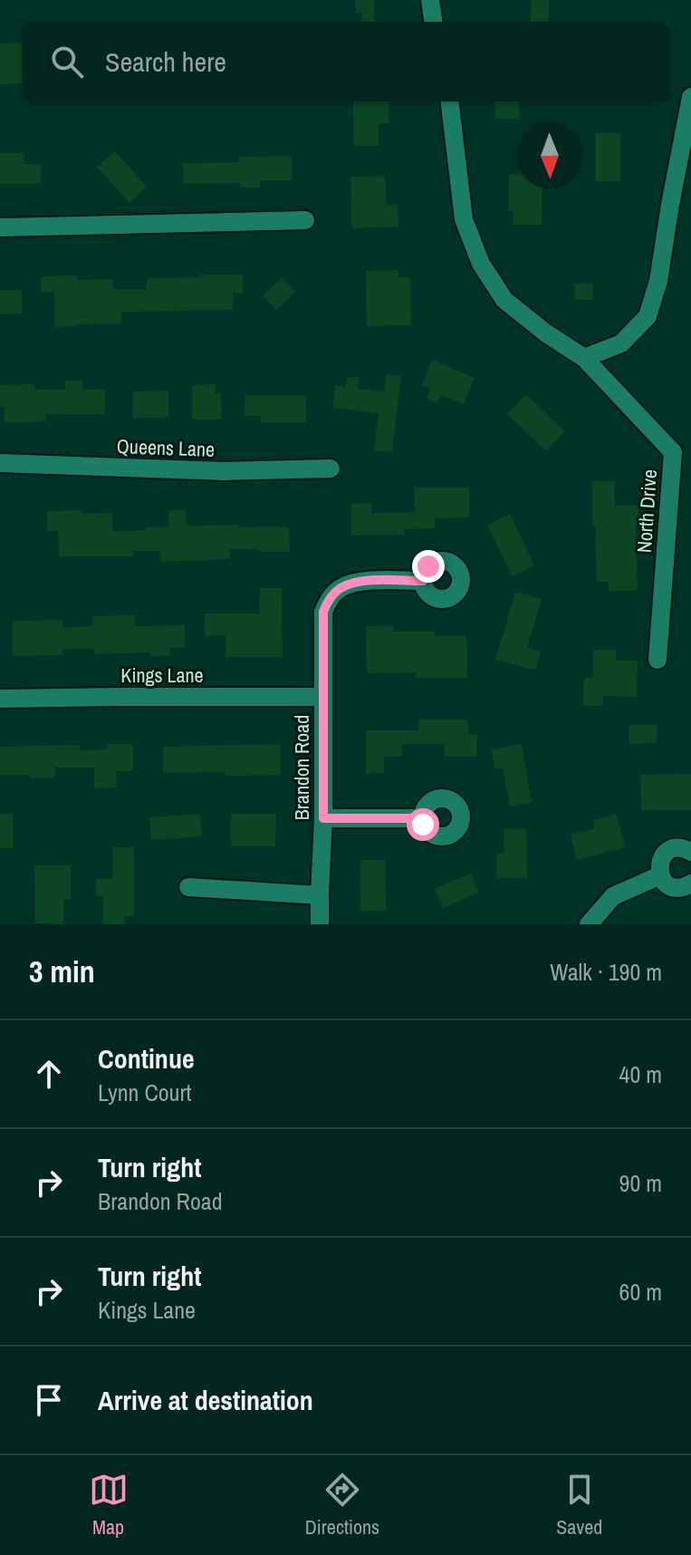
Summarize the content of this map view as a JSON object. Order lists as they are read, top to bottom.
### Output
{
  "streets": {
    "street": [
      "Queens Lane",
      "North Drive",
      "Kings Lane",
      "Brandon Road"
    ]
  },
  "crossings": [
    ["Kings Lane", "Brandon Road"]
  ],
  "north": "bottom",
  "page": {
    "search": "Search here",
    "heading": ["3 min", "Walk · 190 m"],
    "list": [
      ["Continue", "Lynn Court", "40 m"],
      ["Turn right", "Brandon Road", "90 m"],
      ["Turn right", "Kings Lane", "60 m"],
      "Arrive at destination"
    ],
    "nav": ["Map", "Directions", "Saved"]
  }
}
